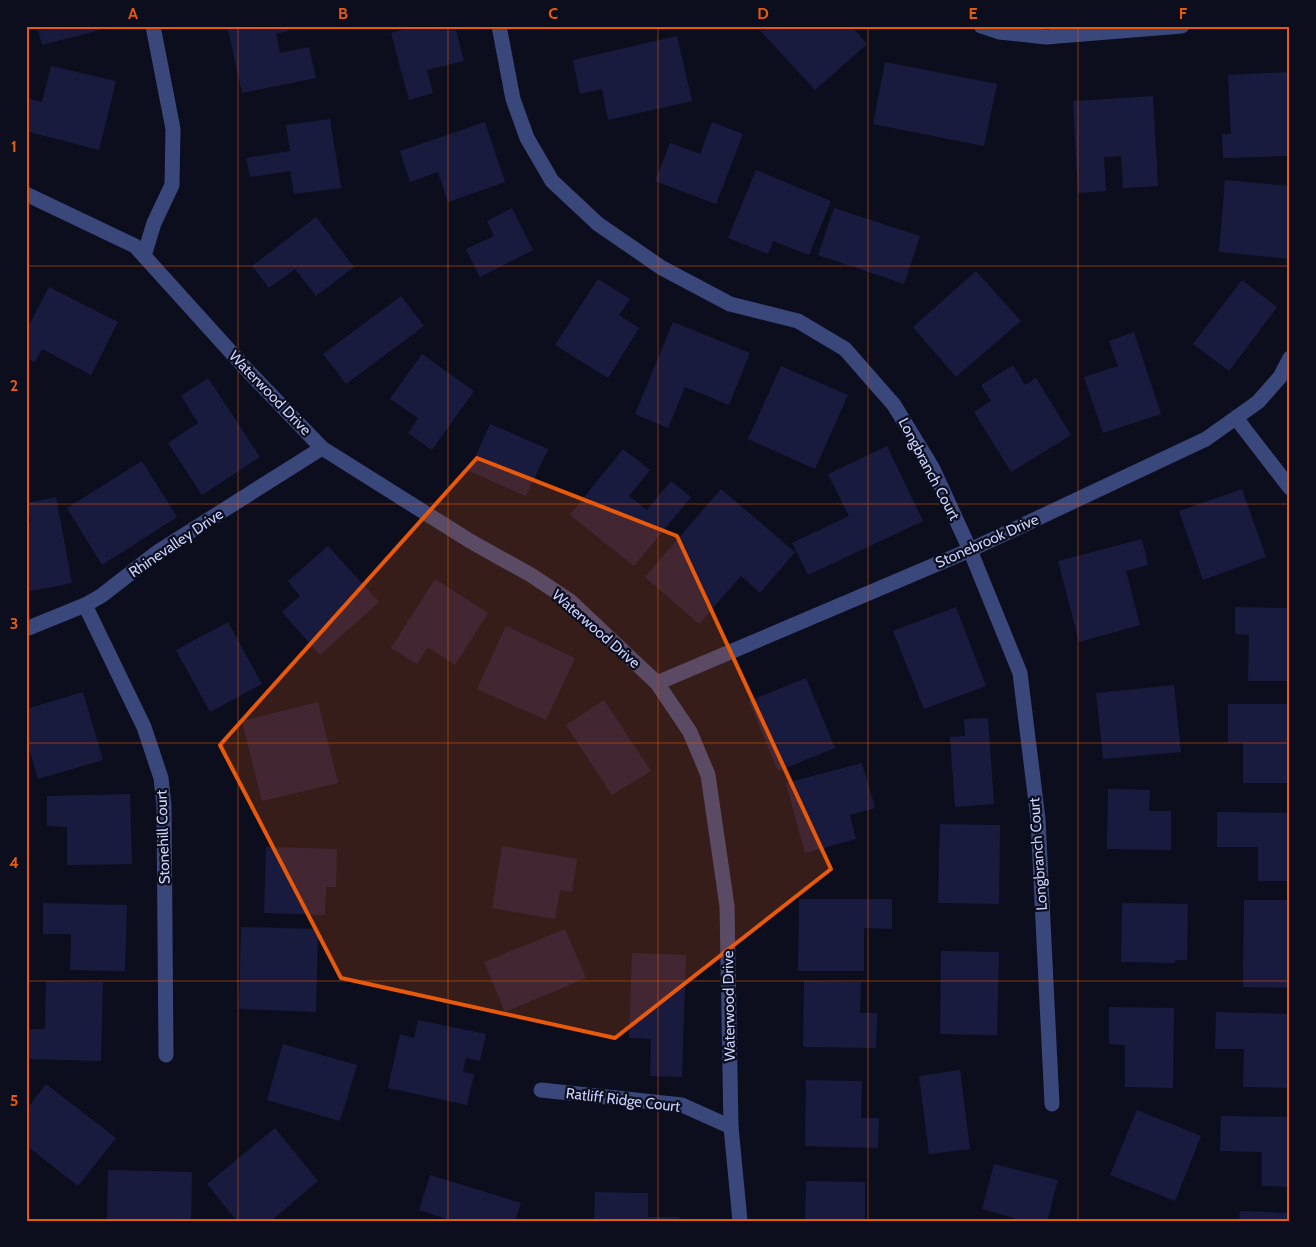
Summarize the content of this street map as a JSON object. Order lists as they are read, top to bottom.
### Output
{
  "streets": {
    "street": [
      "Waterwood Drive",
      "Longbranch Court",
      "Stonebrook Drive",
      "Rhinevalley Drive",
      "Stonehill Court",
      "Ratliff Ridge Court"
    ]
  },
  "crossings": [
    ["Waterwood Drive", "Stonebrook Drive"],
    ["Waterwood Drive", "Rhinevalley Drive"],
    ["Waterwood Drive", "Ratliff Ridge Court"],
    ["Longbranch Court", "Stonebrook Drive"],
    ["Rhinevalley Drive", "Stonehill Court"]
  ],
  "grid": {
    "columns": [
      "A",
      "B",
      "C",
      "D",
      "E",
      "F"
    ],
    "rows": [
      "1",
      "2",
      "3",
      "4",
      "5"
    ]
  }
}
